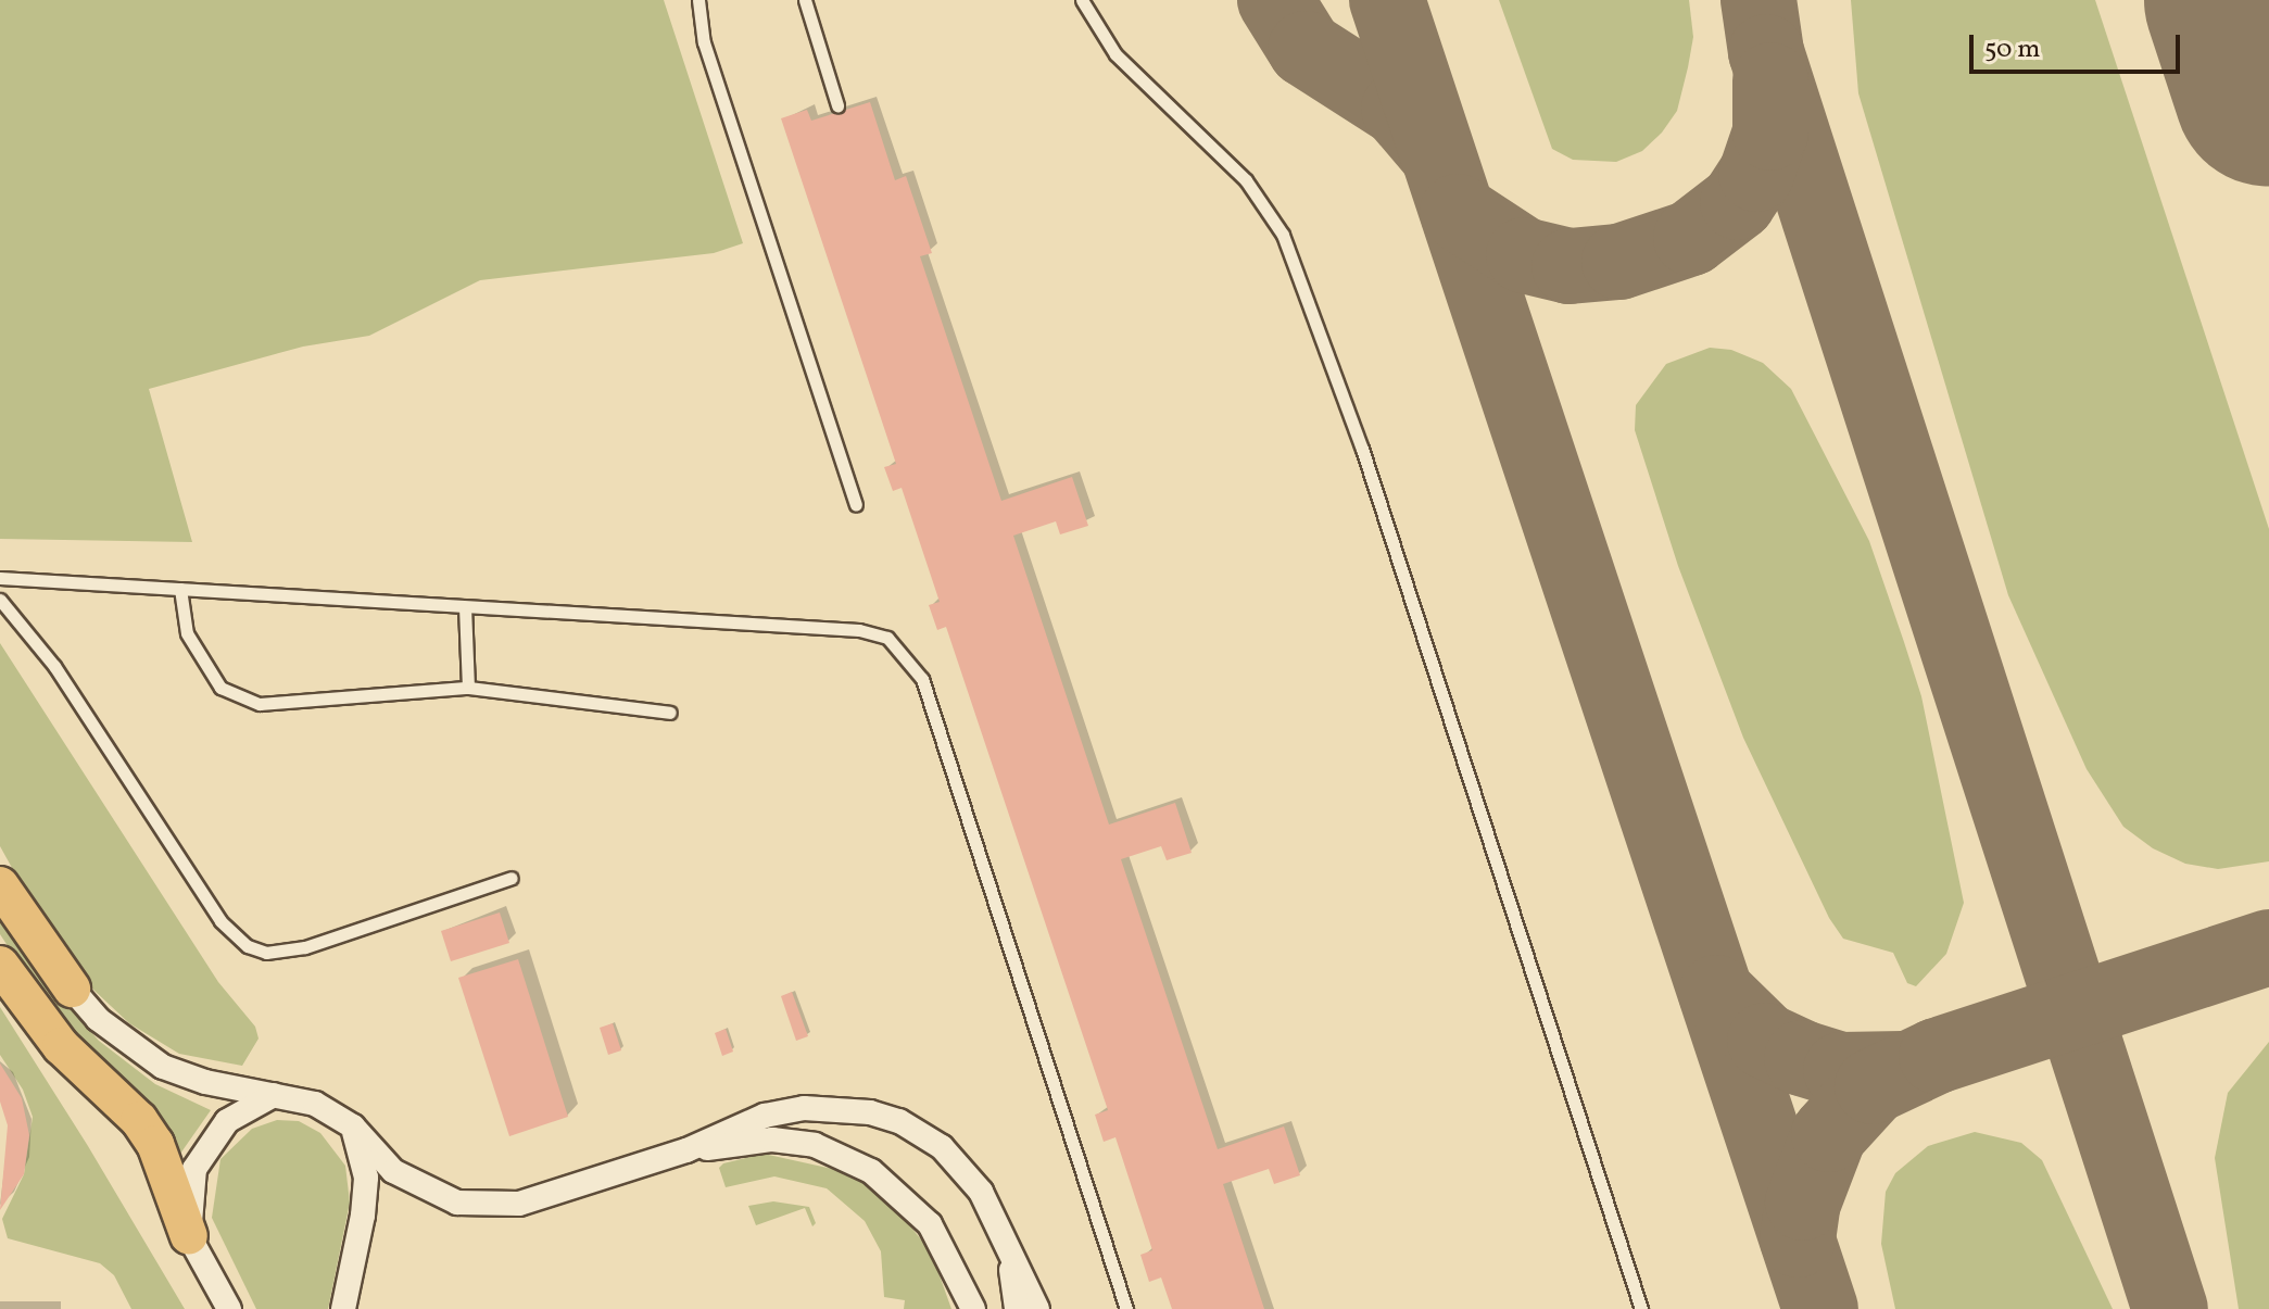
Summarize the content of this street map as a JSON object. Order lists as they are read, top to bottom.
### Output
{
  "scale_bar": "50 m"
}
